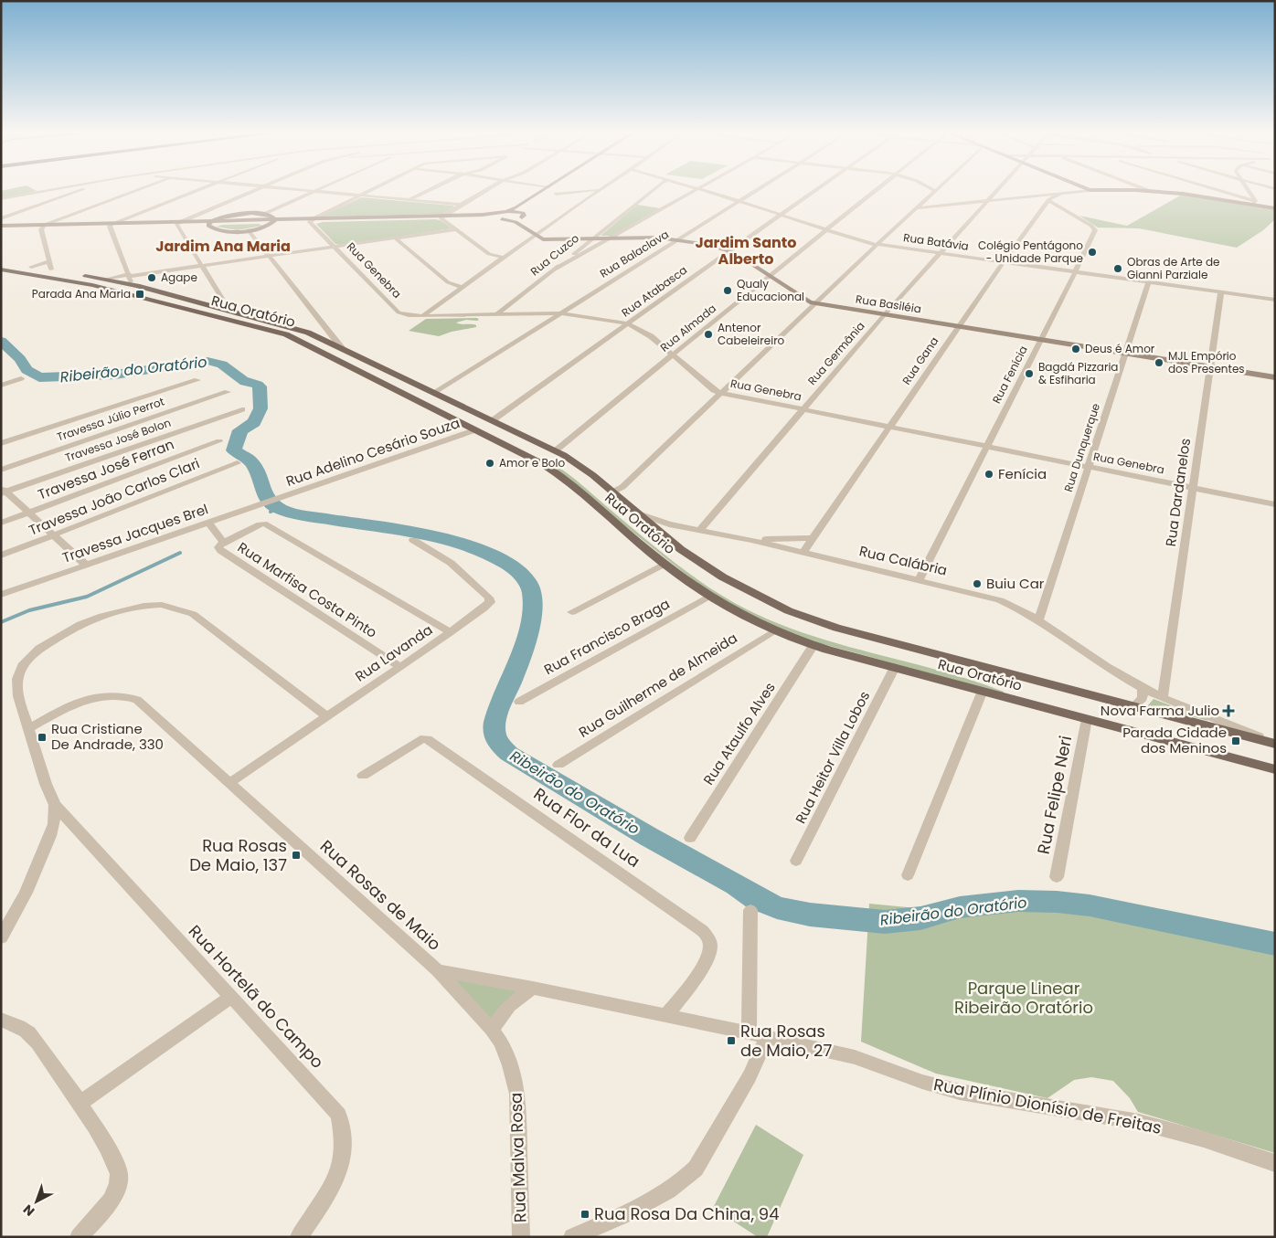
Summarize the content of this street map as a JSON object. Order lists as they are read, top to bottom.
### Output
{
  "streets": {
    "main road": ["Rua Oratório"],
    "street": [
      "Rua Batávia",
      "Rua Balaclava",
      "Rua Cuzco",
      "Rua Genebra",
      "Rua Atabasca",
      "Rua Basiléia",
      "Rua Almada",
      "Rua Germânia",
      "Rua Gana",
      "Rua Fenícia",
      "Travessa Júlio Perrot",
      "Travessa José Bolon",
      "Rua Dunquerque",
      "Rua Adelino Cesário Souza",
      "Travessa José Ferran",
      "Rua Dardanelos",
      "Travessa João Carlos Clari",
      "Travessa Jacques Brel",
      "Rua Calábria",
      "Rua Marfisa Costa Pinto",
      "Rua Francisco Braga",
      "Rua Lavanda",
      "Rua Guilherme de Almeida",
      "Rua Ataulfo Alves",
      "Rua Heitor Villa Lobos",
      "Rua Felipe Neri",
      "Rua Flor da Lua",
      "Rua Rosas de Maio",
      "Rua Hortelã do Campo",
      "Rua Plínio Dionísio de Freitas",
      "Rua Malva Rosa"
    ]
  },
  "crossings": [
    ["Rua Batávia", "Rua Balaclava"],
    ["Rua Batávia", "Rua Atabasca"],
    ["Rua Batávia", "Rua Almada"],
    ["Rua Batávia", "Rua Germânia"],
    ["Rua Batávia", "Rua Gana"],
    ["Rua Batávia", "Rua Fenícia"],
    ["Rua Batávia", "Rua Dunquerque"],
    ["Rua Batávia", "Rua Dardanelos"],
    ["Rua Balaclava", "Rua Genebra"],
    ["Rua Balaclava", "Rua Basiléia"],
    ["Rua Balaclava", "Rua Oratório"],
    ["Rua Cuzco", "Rua Genebra"],
    ["Rua Cuzco", "Rua Basiléia"],
    ["Rua Genebra", "Rua Atabasca"],
    ["Rua Genebra", "Rua Almada"],
    ["Rua Genebra", "Rua Germânia"],
    ["Rua Genebra", "Rua Gana"],
    ["Rua Genebra", "Rua Fenícia"],
    ["Rua Genebra", "Rua Dunquerque"],
    ["Rua Genebra", "Rua Dardanelos"],
    ["Rua Atabasca", "Rua Basiléia"],
    ["Rua Atabasca", "Rua Oratório"],
    ["Rua Basiléia", "Rua Almada"],
    ["Rua Basiléia", "Rua Germânia"],
    ["Rua Basiléia", "Rua Gana"],
    ["Rua Basiléia", "Rua Fenícia"],
    ["Rua Basiléia", "Rua Dunquerque"],
    ["Rua Basiléia", "Rua Dardanelos"],
    ["Rua Oratório", "Rua Almada"],
    ["Rua Oratório", "Rua Adelino Cesário Souza"],
    ["Rua Oratório", "Rua Calábria"],
    ["Rua Oratório", "Rua Francisco Braga"],
    ["Rua Oratório", "Rua Guilherme de Almeida"],
    ["Rua Oratório", "Rua Ataulfo Alves"],
    ["Rua Oratório", "Rua Heitor Villa Lobos"],
    ["Rua Oratório", "Rua Felipe Neri"],
    ["Rua Germânia", "Rua Calábria"],
    ["Rua Gana", "Rua Fenícia"],
    ["Rua Gana", "Rua Calábria"],
    ["Rua Fenícia", "Rua Calábria"],
    ["Rua Dunquerque", "Rua Calábria"],
    ["Rua Adelino Cesário Souza", "Travessa Jacques Brel"],
    ["Rua Dardanelos", "Rua Calábria"],
    ["Rua Marfisa Costa Pinto", "Rua Lavanda"],
    ["Rua Lavanda", "Rua Rosas de Maio"],
    ["Rua Flor da Lua", "Rua Rosas de Maio"],
    ["Rua Rosas de Maio", "Rua Plínio Dionísio de Freitas"],
    ["Rua Rosas de Maio", "Rua Malva Rosa"]
  ],
  "districts": ["Jardim Santo Alberto", "Jardim Ana Maria"],
  "water": ["Ribeirão do Oratório"],
  "parks": ["Parque Linear Ribeirão Oratório"],
  "places": {
    "other": [
      "Colégio Pentágono - Unidade Parque",
      "Obras de Arte de Gianni Parziale",
      "Agape",
      "Qualy Educacional",
      "Antenor Cabeleireiro",
      "Deus é Amor",
      "MJL Empório dos Presentes",
      "Bagdá Pizzaria & Esfiharia",
      "Amor e Bolo",
      "Fenícia",
      "Buiu Car"
    ],
    "transit": [
      "Parada Ana Maria",
      "Rua Cristiane De Andrade, 330",
      "Parada Cidade dos Meninos",
      "Rua Rosas De Maio, 137",
      "Rua Rosas de Maio, 27",
      "Rua Rosa Da China, 94"
    ],
    "health": ["Nova Farma Julio"]
  },
  "north": "bottom left"
}
